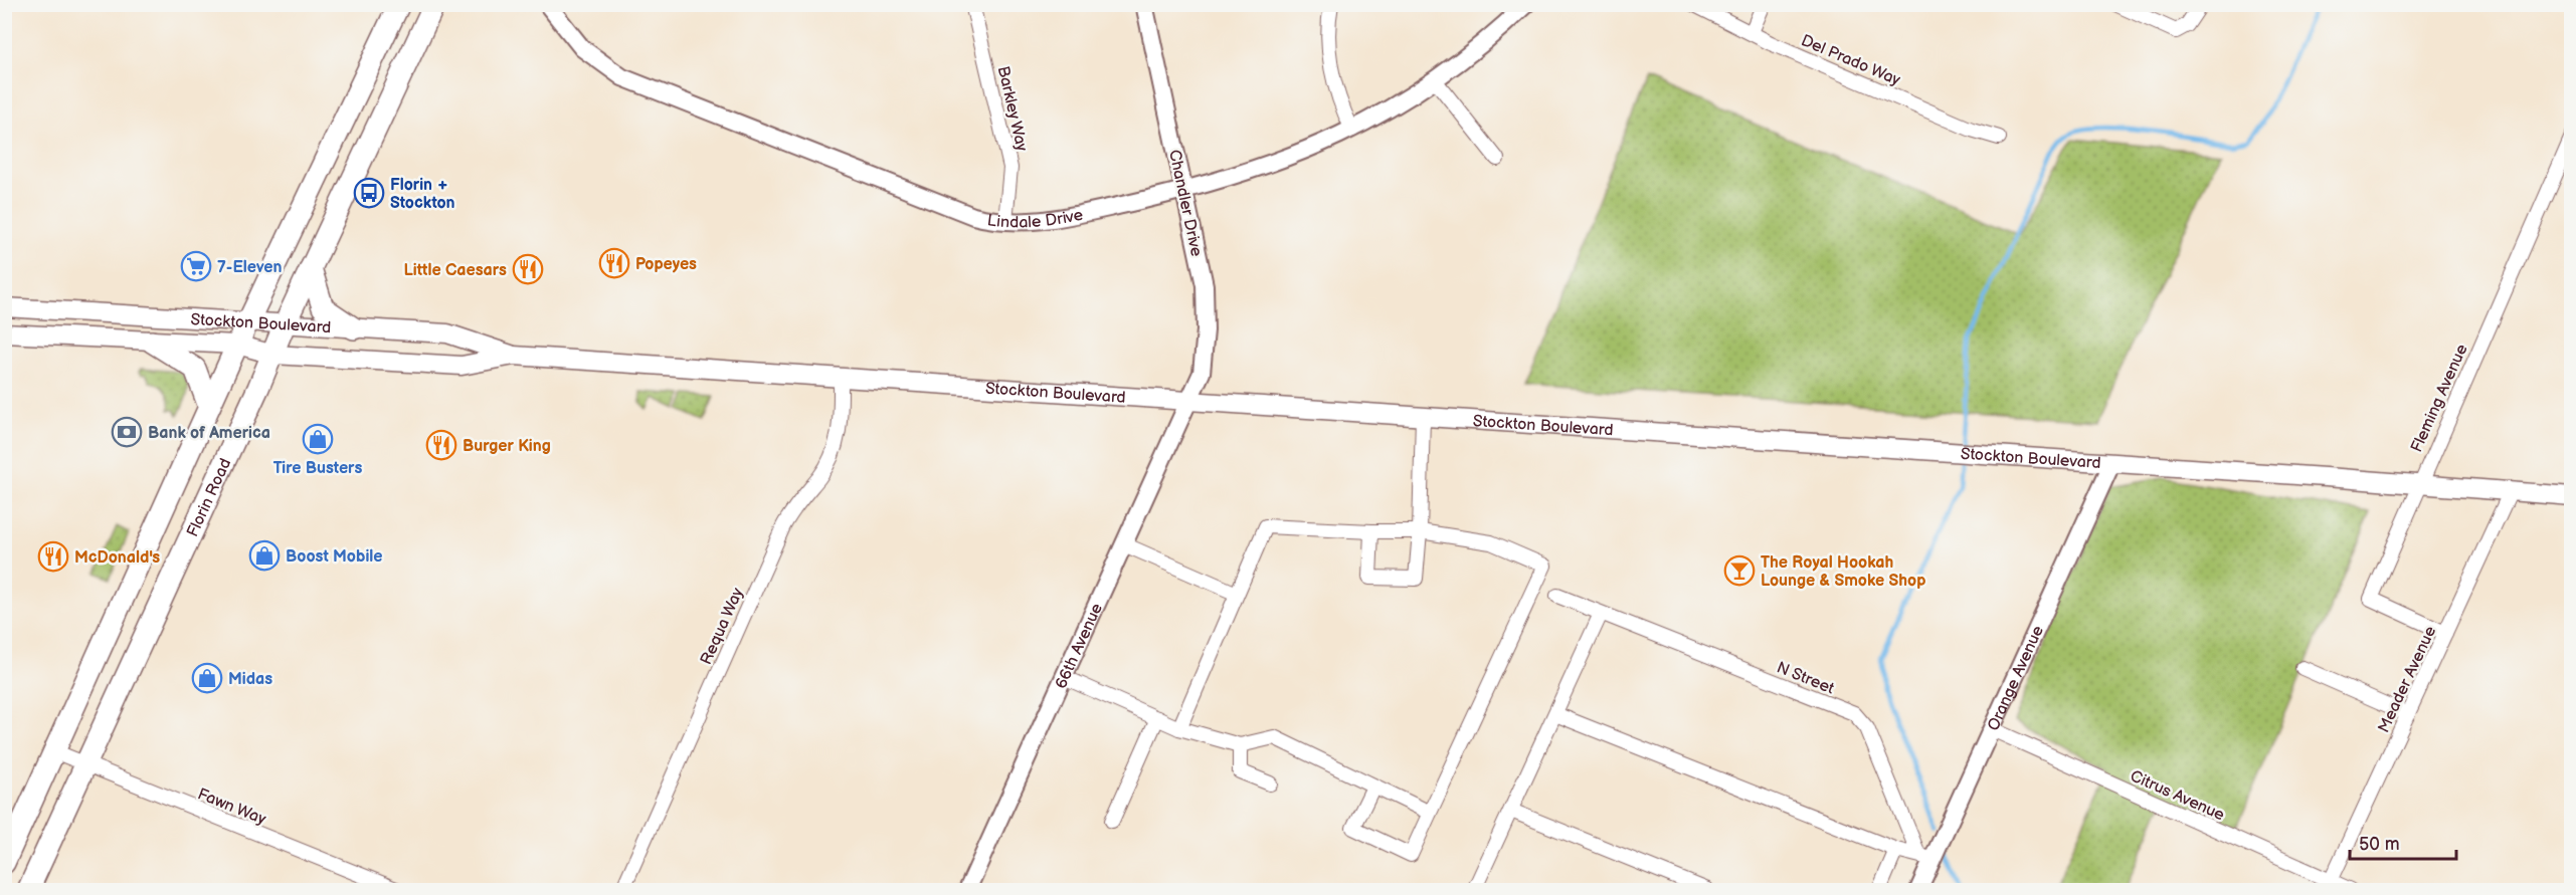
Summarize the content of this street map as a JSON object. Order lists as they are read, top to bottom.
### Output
{
  "streets": {
    "main road": ["Stockton Boulevard", "Florin Road"],
    "street": [
      "Del Prado Way",
      "Barkley Way",
      "Chandler Drive",
      "Lindale Drive",
      "Fleming Avenue",
      "Requa Way",
      "66th Avenue",
      "N Street",
      "Orange Avenue",
      "Meader Avenue",
      "Citrus Avenue",
      "Fawn Way"
    ]
  },
  "crossings": [
    ["Barkley Way", "Lindale Drive"],
    ["Chandler Drive", "Lindale Drive"],
    ["Chandler Drive", "Stockton Boulevard"],
    ["Chandler Drive", "66th Avenue"],
    ["Stockton Boulevard", "Fleming Avenue"],
    ["Stockton Boulevard", "Florin Road"],
    ["Stockton Boulevard", "Requa Way"],
    ["Stockton Boulevard", "66th Avenue"],
    ["Stockton Boulevard", "Orange Avenue"],
    ["Stockton Boulevard", "Meader Avenue"],
    ["Fleming Avenue", "Meader Avenue"],
    ["Florin Road", "Fawn Way"],
    ["N Street", "Orange Avenue"],
    ["Orange Avenue", "Citrus Avenue"],
    ["Meader Avenue", "Citrus Avenue"]
  ],
  "places": {
    "bus stop": ["Florin + Stockton"],
    "restaurant": [
      "Popeyes",
      "Little Caesars",
      "Burger King",
      "McDonald's"
    ],
    "supermarket": ["7-Eleven"],
    "bank": ["Bank of America"],
    "shop": ["Tire Busters", "Boost Mobile", "Midas"],
    "bar": ["The Royal Hookah Lounge & Smoke Shop"]
  },
  "scale_bar": "50 m"
}
